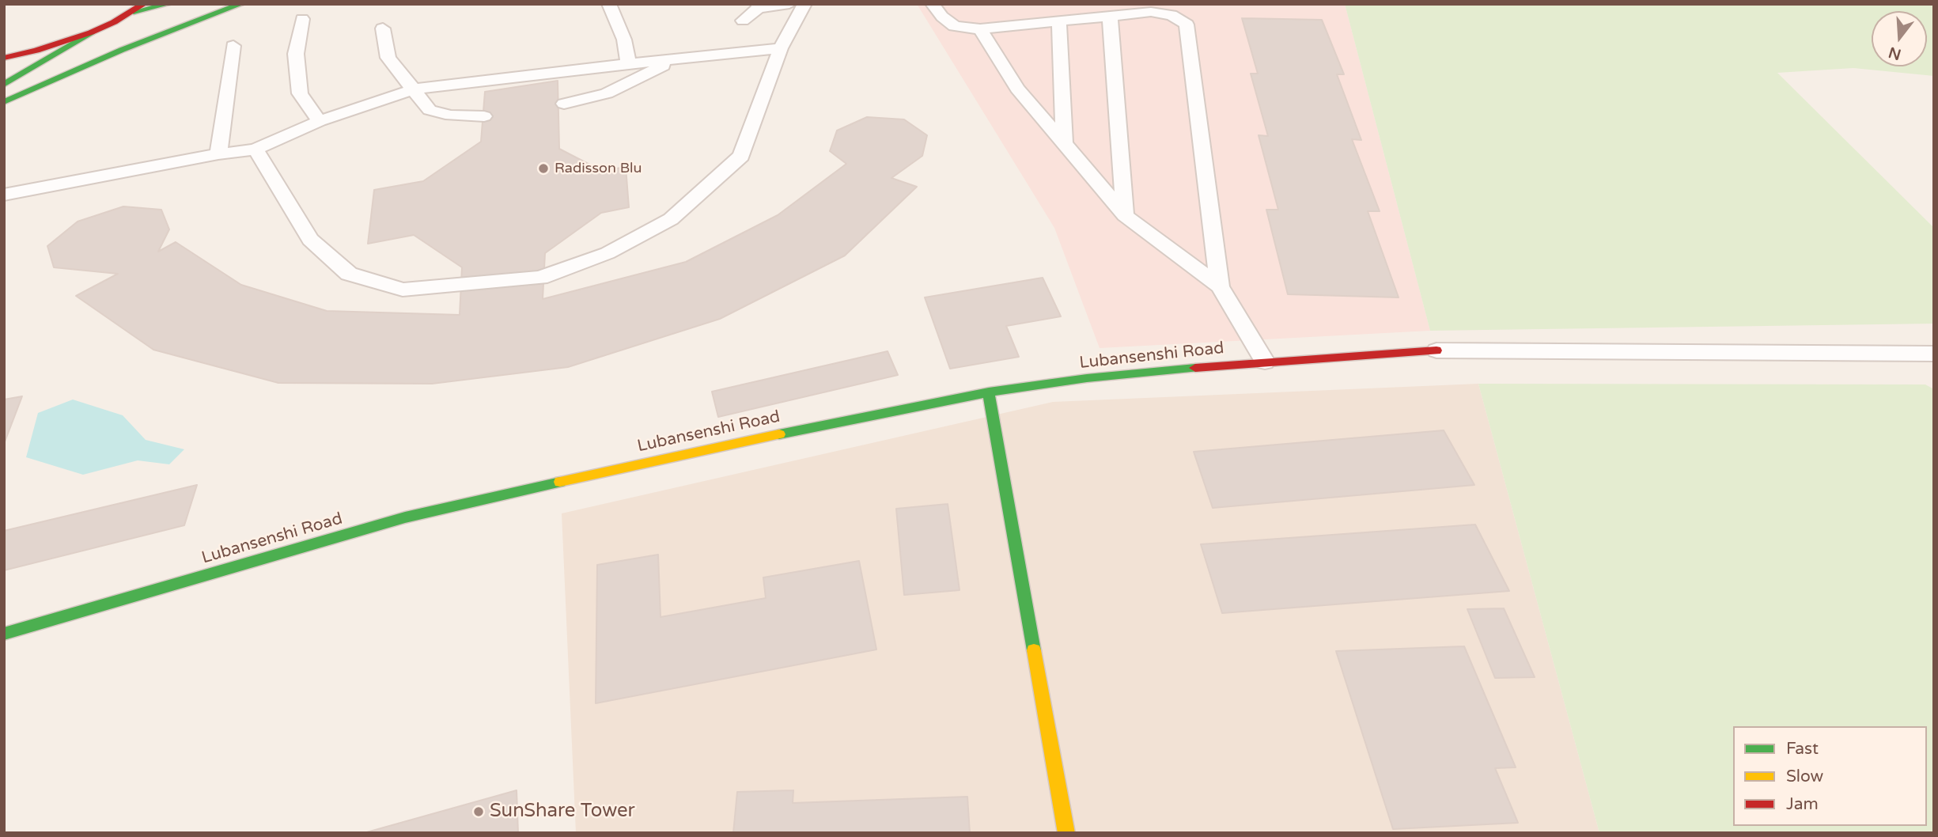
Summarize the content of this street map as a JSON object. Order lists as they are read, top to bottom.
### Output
{
  "streets": {
    "street": ["Lubansenshi Road"]
  },
  "places": ["Radisson Blu", "SunShare Tower"],
  "legend": ["Fast", "Slow", "Jam"],
  "north": "bottom"
}
